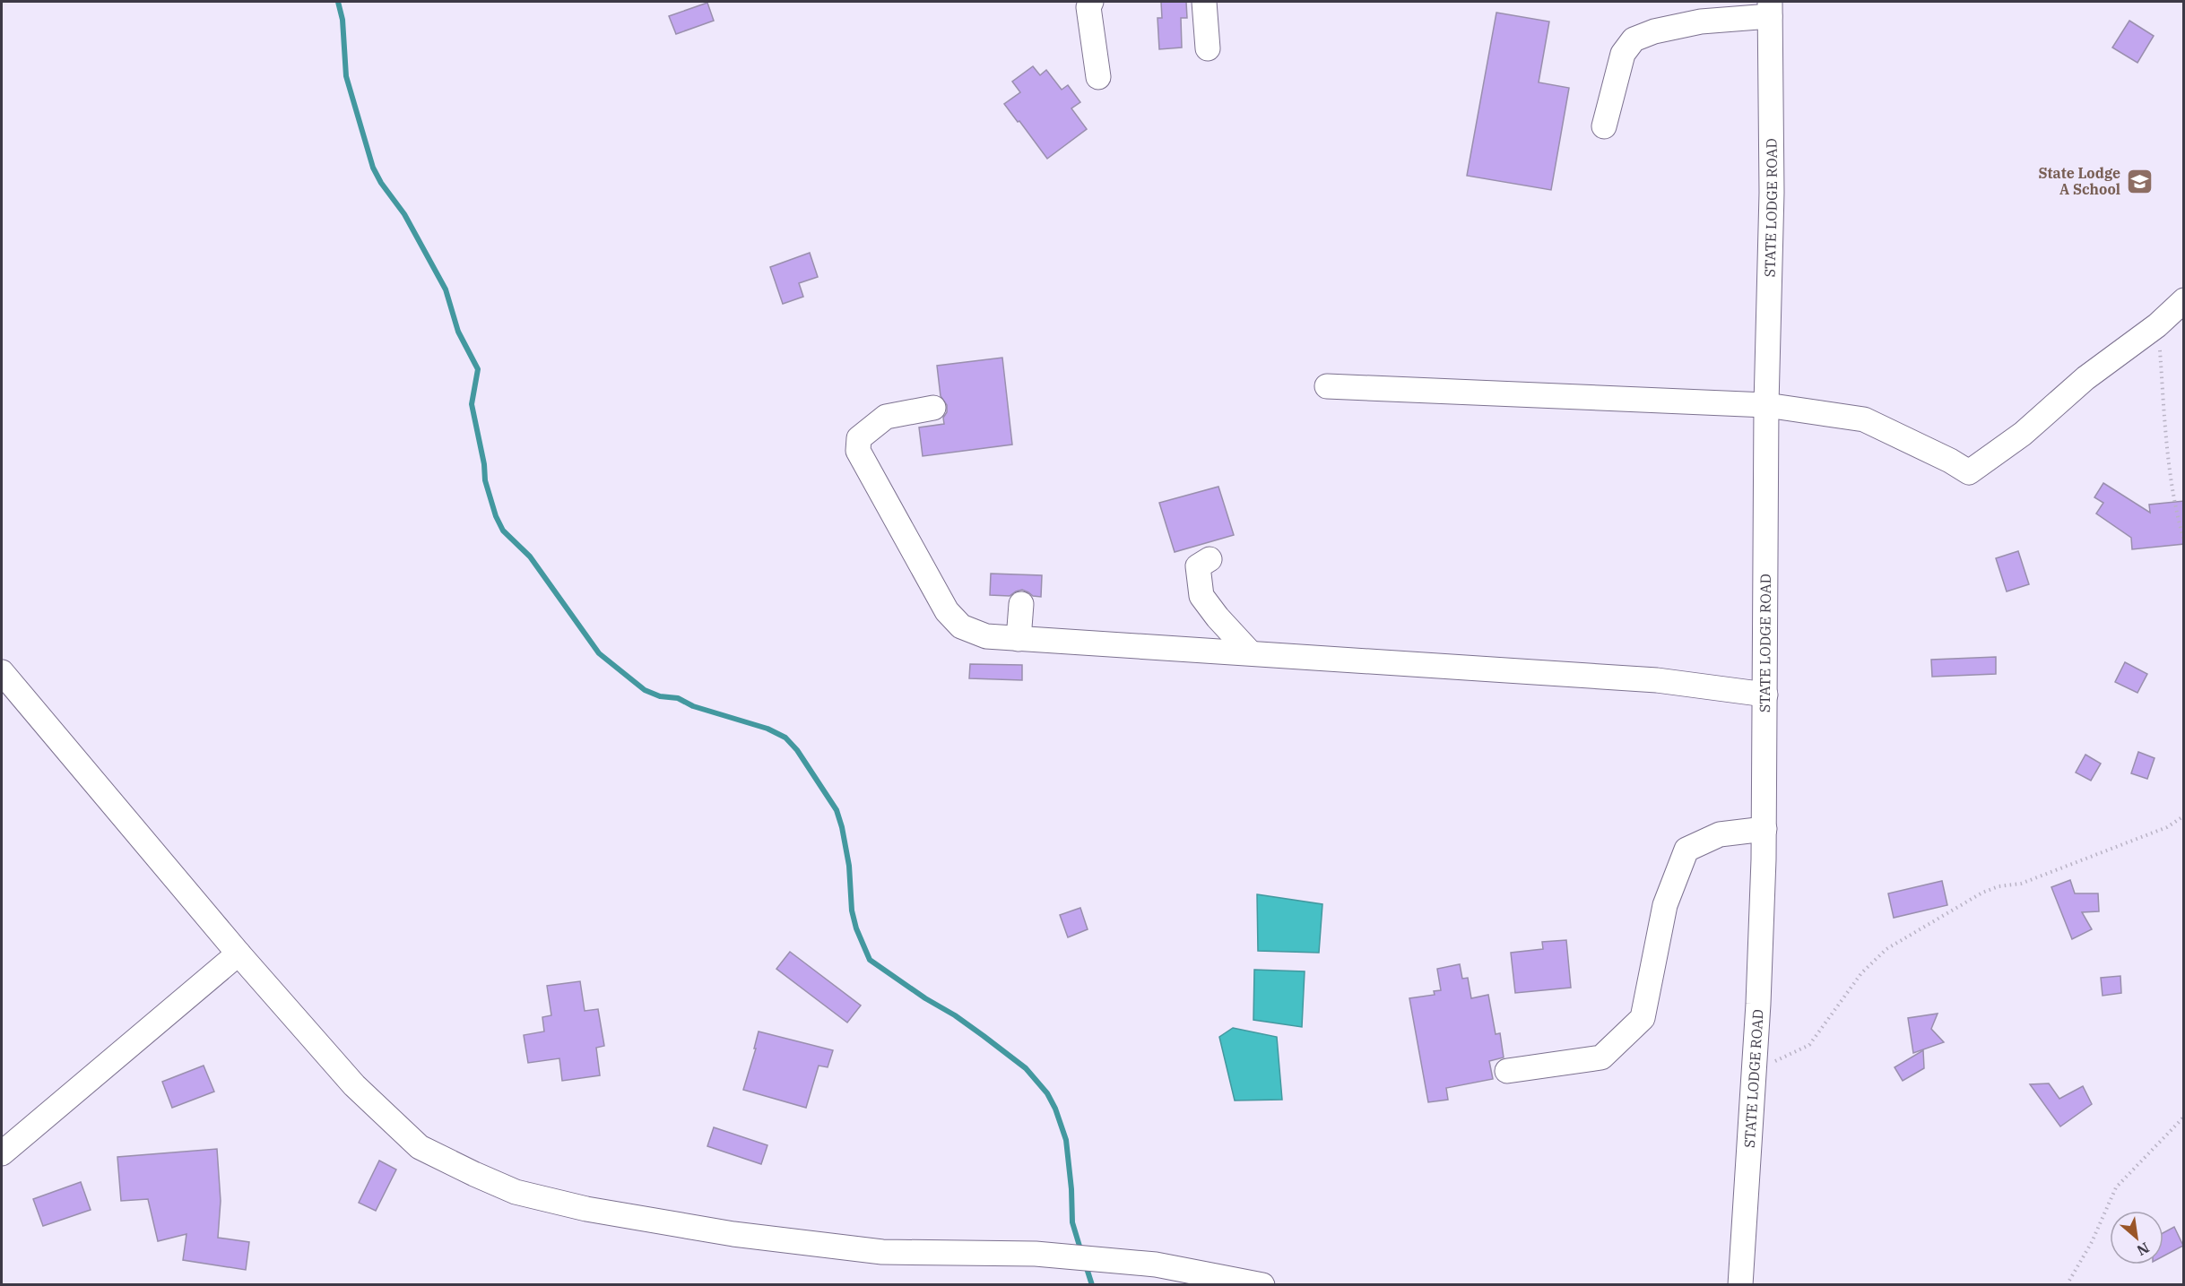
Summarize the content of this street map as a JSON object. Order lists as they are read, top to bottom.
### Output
{
  "streets": {
    "street": ["STATE LODGE ROAD"]
  },
  "places": {
    "school or university": ["State Lodge A School"]
  },
  "north": "bottom right"
}
